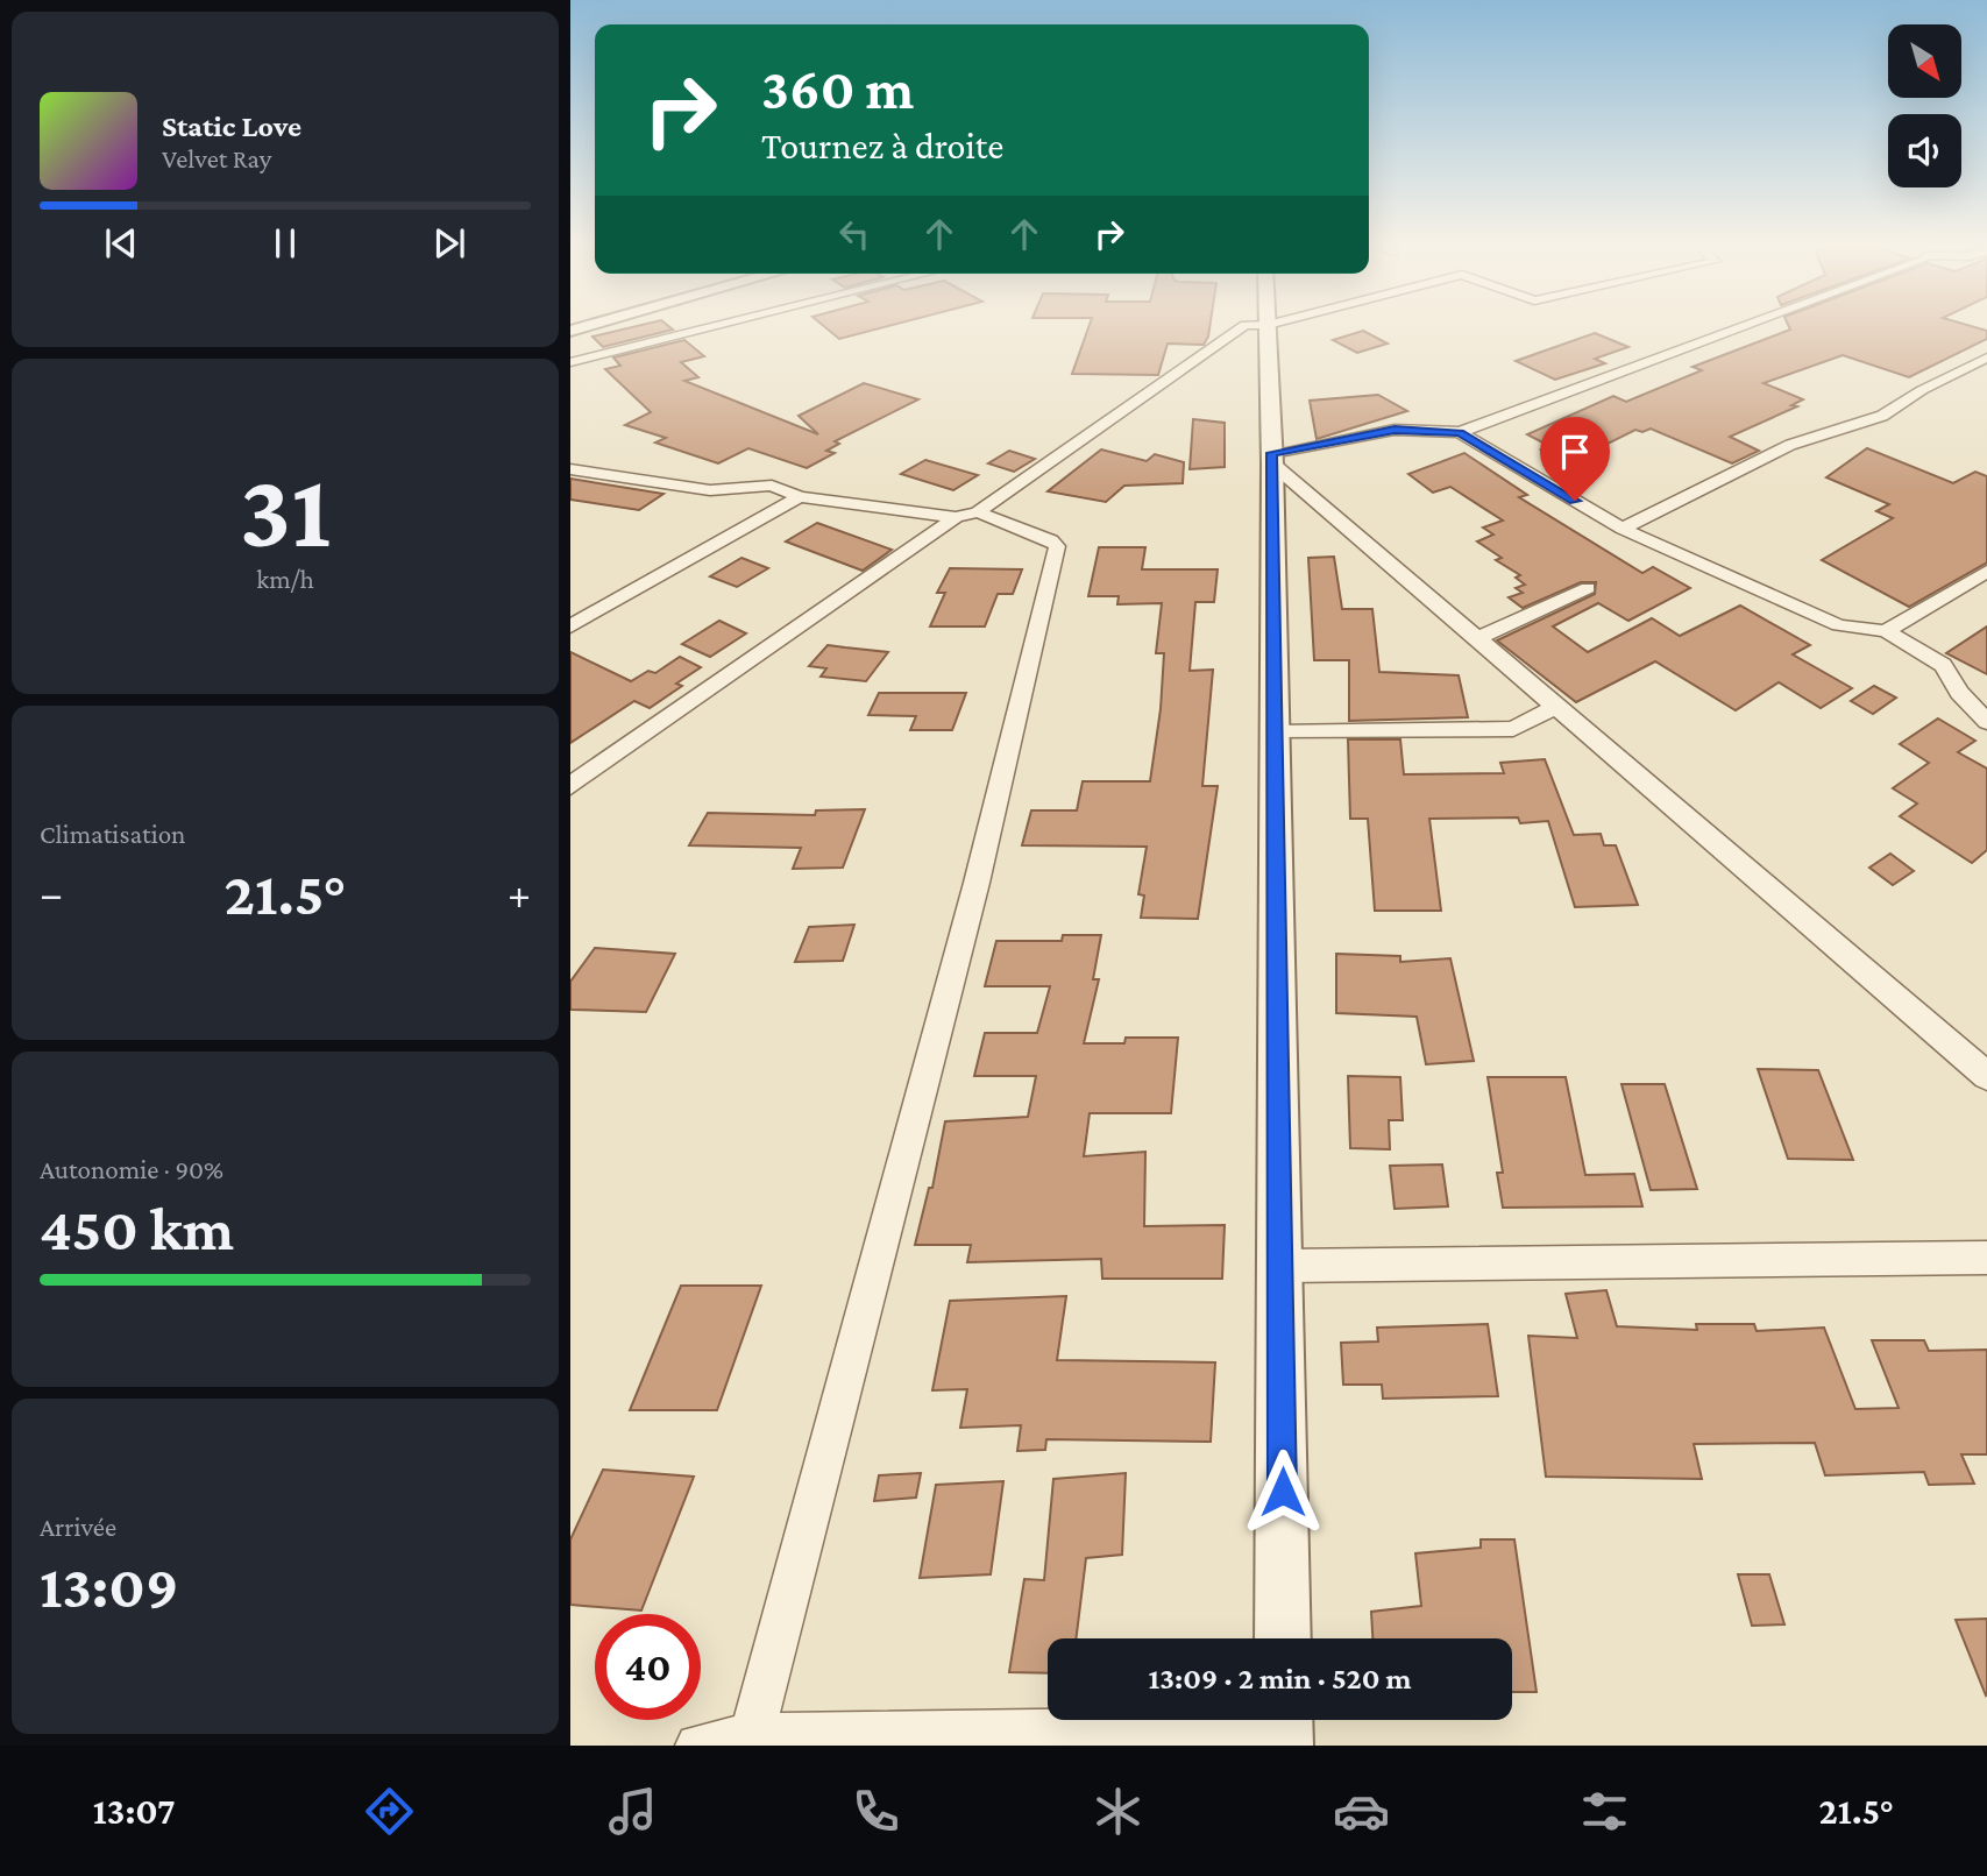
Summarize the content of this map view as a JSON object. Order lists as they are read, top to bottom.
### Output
{
  "north": "bottom right",
  "page": {
    "turn": ["360 m", "Tournez à droite"],
    "song": ["Static Love", "Velvet Ray"],
    "tile": [
      ["31", "km/h"],
      "Climatisation",
      ["Autonomie · 90%", "450 km"],
      ["Arrivée", "13:09"]
    ],
    "heat": ["−", "21.5°", "+"],
    "limit": "40",
    "trip": "13:09 · 2 min · 520 m",
    "tabs": ["13:07", "21.5°"]
  }
}
